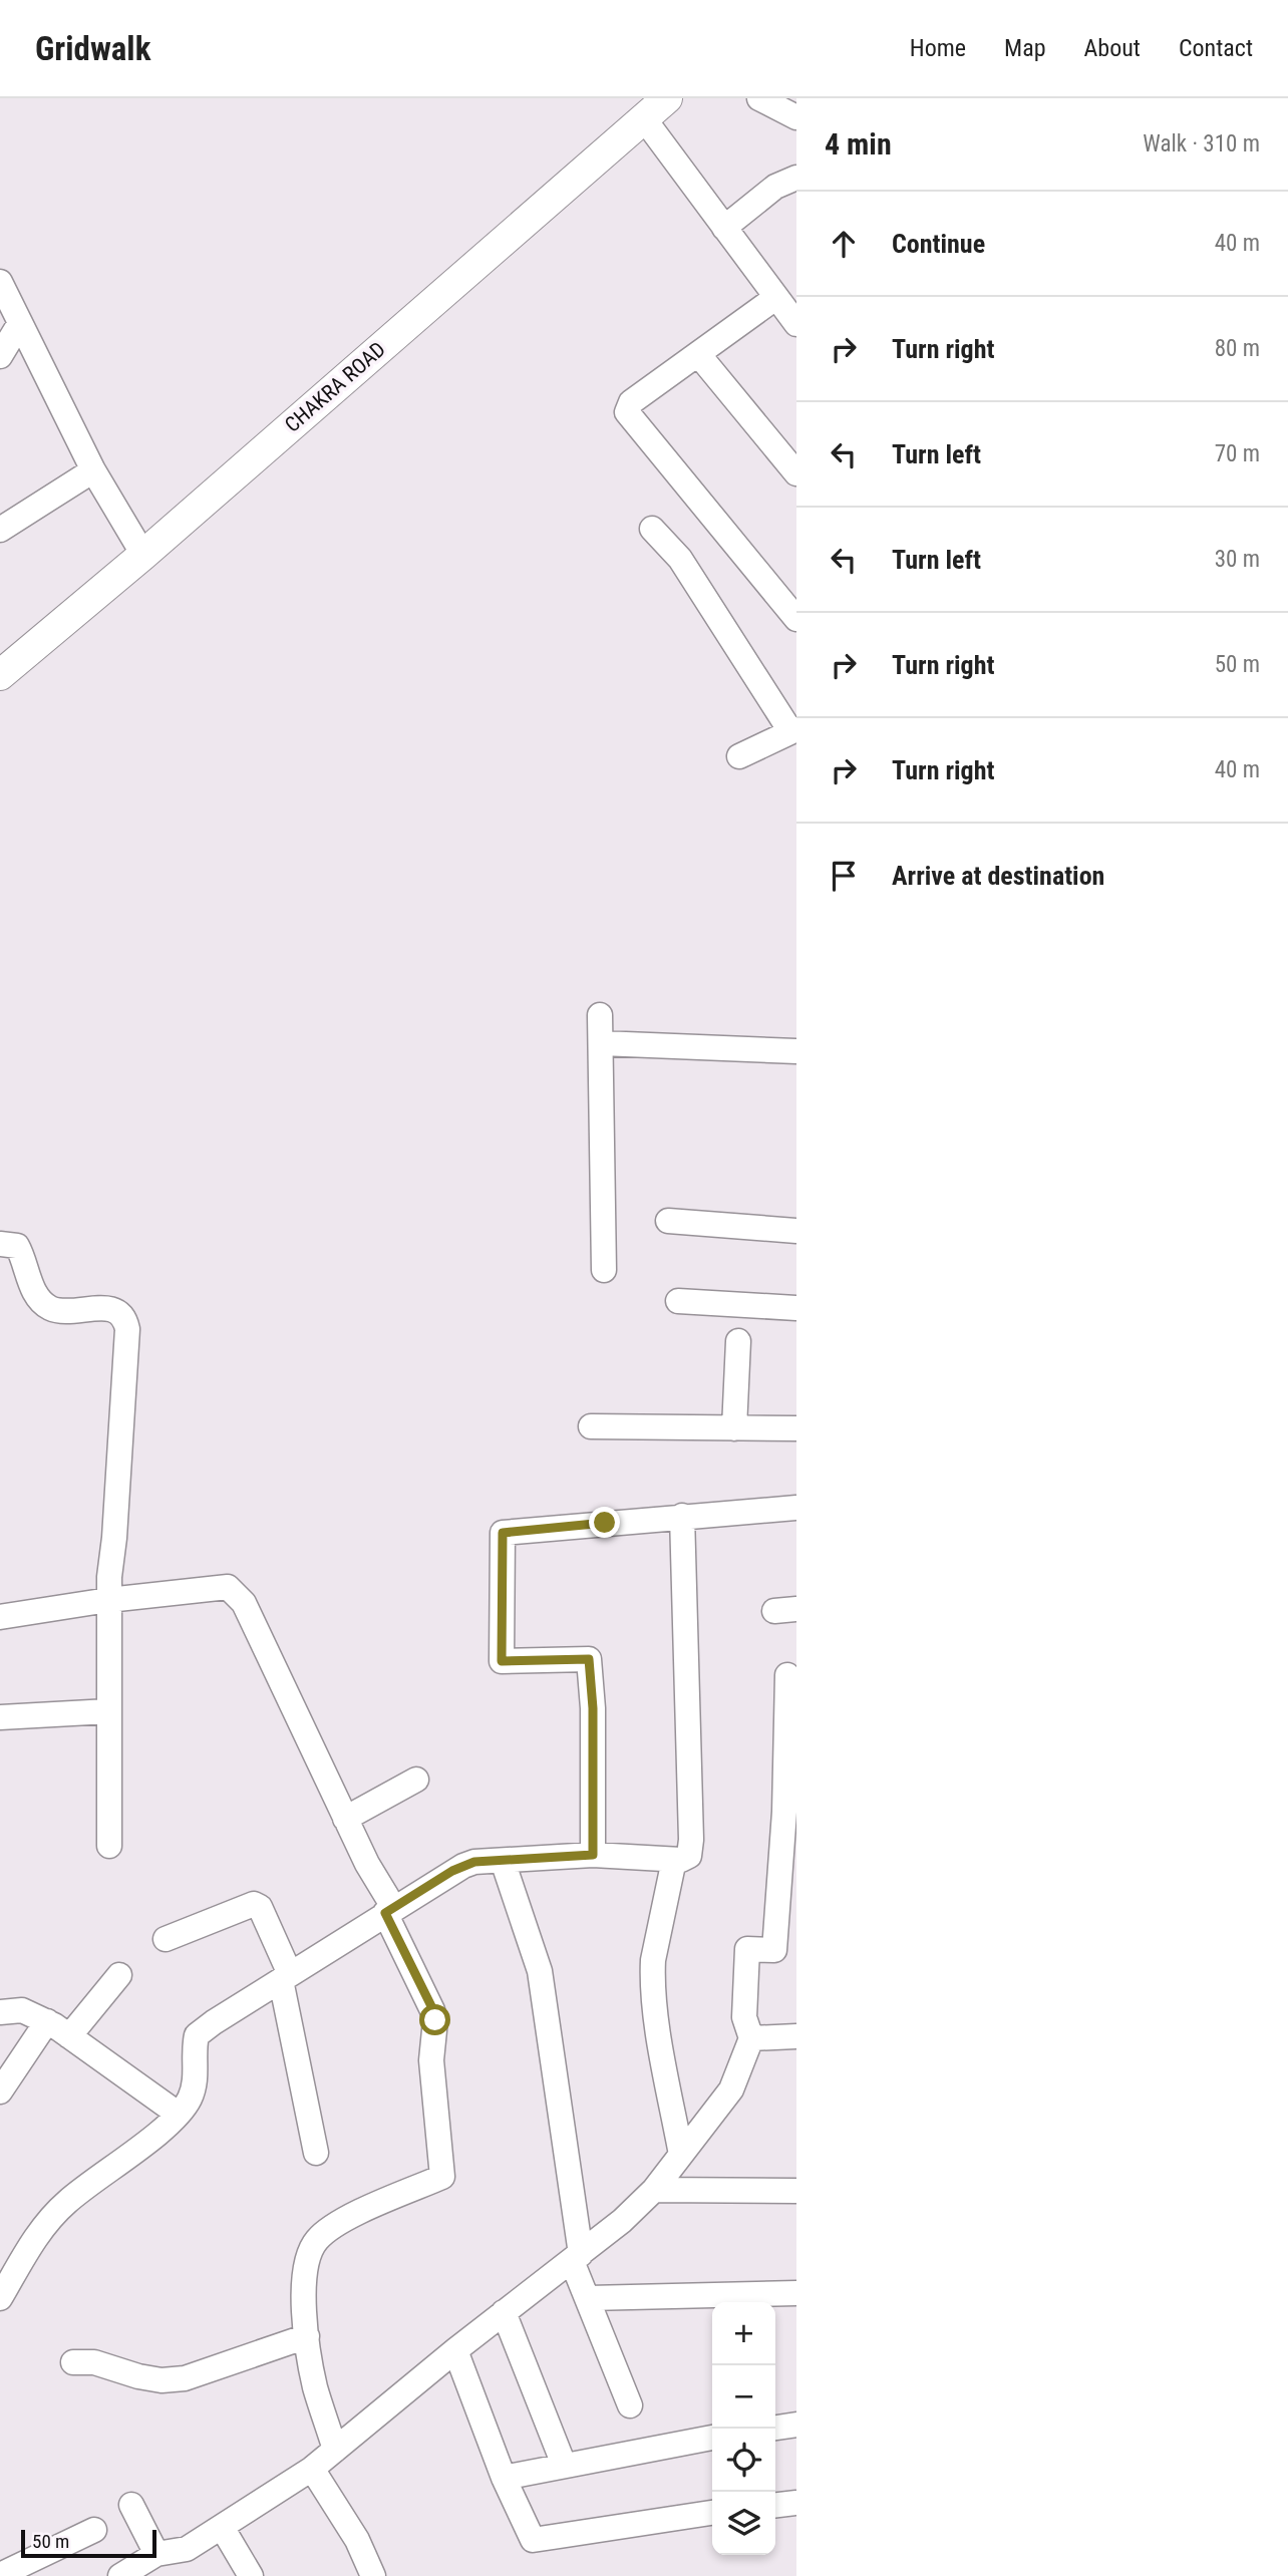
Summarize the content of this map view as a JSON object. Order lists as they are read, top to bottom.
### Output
{
  "streets": {
    "main road": ["CHAKRA ROAD"]
  },
  "scale_bar": "50 m",
  "page": {
    "header": "Gridwalk",
    "nav": [
      "Home",
      "Map",
      "About",
      "Contact"
    ],
    "heading": ["4 min", "Walk · 310 m"],
    "list": [
      ["Continue", "40 m"],
      ["Turn right", "80 m"],
      ["Turn left", "70 m"],
      ["Turn left", "30 m"],
      ["Turn right", "50 m"],
      ["Turn right", "40 m"],
      "Arrive at destination"
    ],
    "map_buttons": ["+", "−"],
    "scale": "50 m"
  }
}
